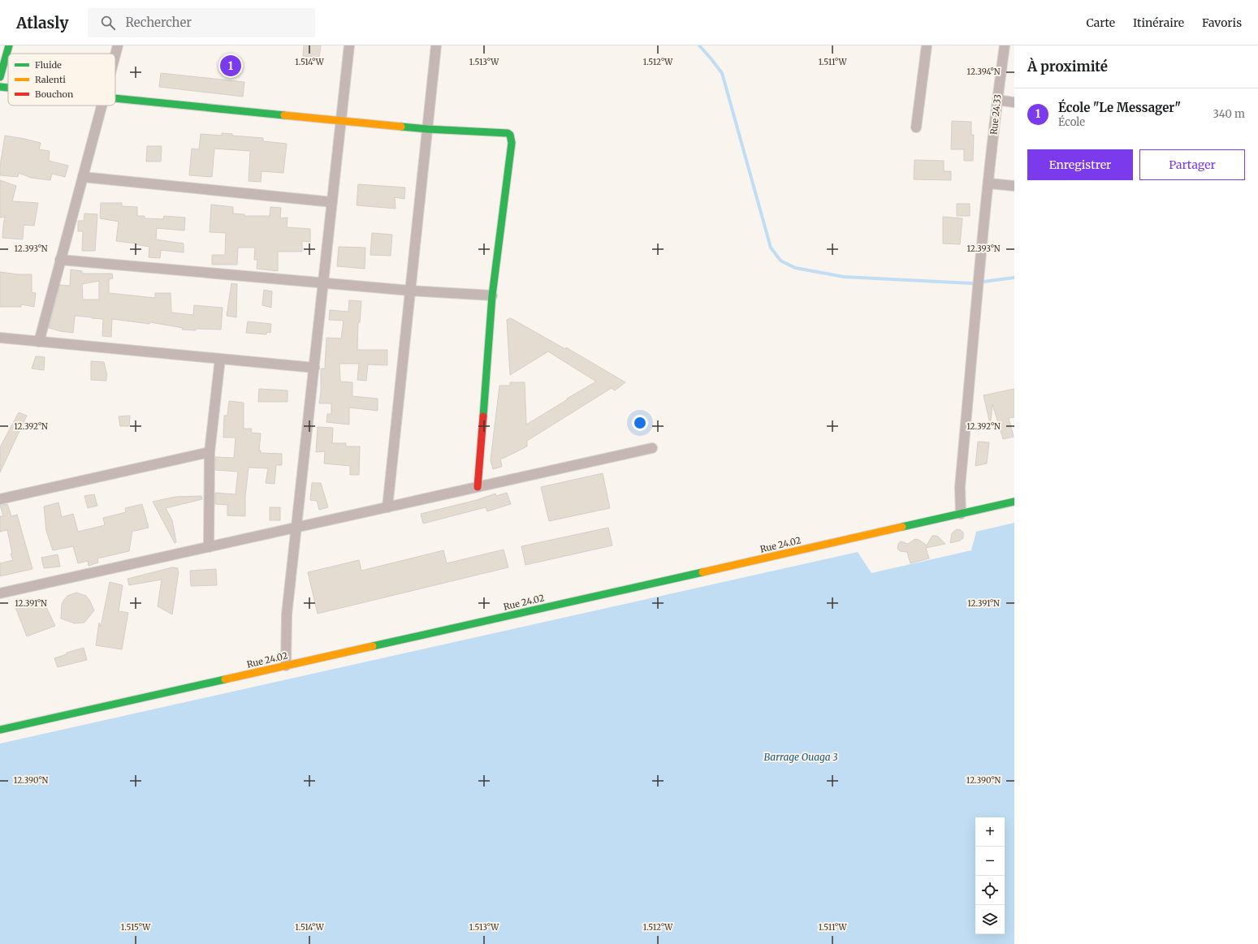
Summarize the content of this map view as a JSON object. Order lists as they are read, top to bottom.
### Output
{
  "streets": {
    "street": ["Rue 24.33", "Rue 24.02"]
  },
  "crossings": [
    ["Rue 24.33", "Rue 24.02"]
  ],
  "water": ["Barrage Ouaga 3"],
  "legend": ["Fluide", "Ralenti", "Bouchon"],
  "page": {
    "header": "Atlasly",
    "search": "Rechercher",
    "nav": ["Carte", "Itinéraire", "Favoris"],
    "heading": "À proximité",
    "pins": "1",
    "list": [
      {
        "mark": "1",
        "name": "École \"Le Messager\"",
        "note": "École",
        "value": "340 m"
      }
    ],
    "buttons": ["Enregistrer", "Partager"],
    "map_buttons": ["+", "−"]
  },
  "coordinates": [
    "1.514°W",
    "1.513°W",
    "1.512°W",
    "1.511°W",
    "12.394°N",
    "12.393°N",
    "12.392°N",
    "12.391°N",
    "12.390°N",
    "1.515°W"
  ]
}
